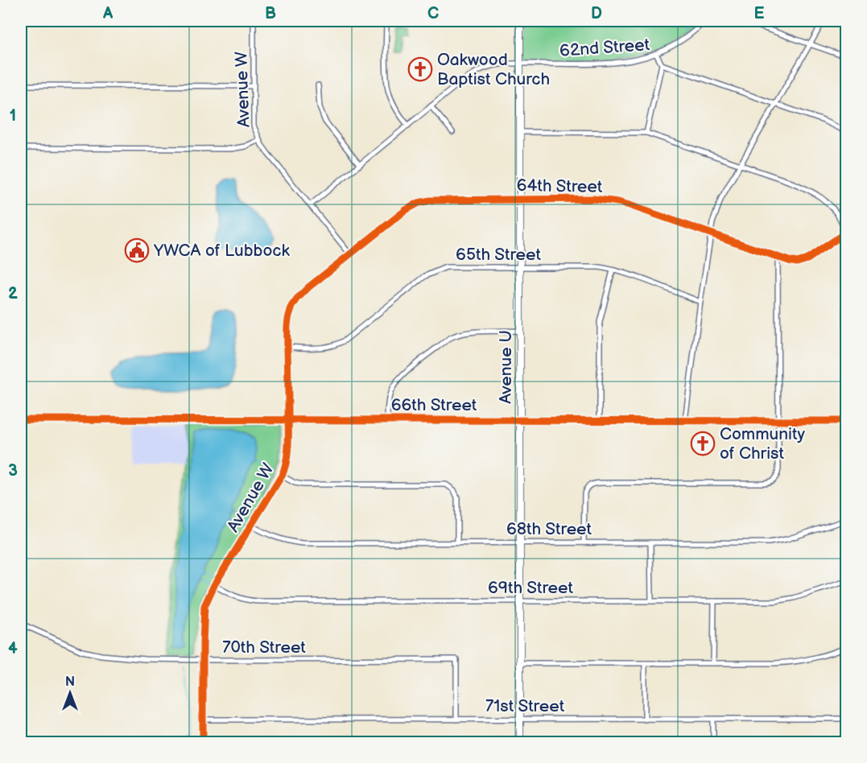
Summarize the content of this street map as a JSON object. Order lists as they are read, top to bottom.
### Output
{
  "streets": {
    "street": [
      "62nd Street",
      "Avenue W",
      "64th Street",
      "65th Street",
      "Avenue U",
      "66th Street",
      "68th Street",
      "69th Street",
      "70th Street",
      "71st Street"
    ]
  },
  "crossings": [
    ["62nd Street", "Avenue W"],
    ["62nd Street", "Avenue U"],
    ["Avenue W", "64th Street"],
    ["Avenue W", "65th Street"],
    ["Avenue W", "66th Street"],
    ["Avenue W", "68th Street"],
    ["Avenue W", "69th Street"],
    ["Avenue W", "70th Street"],
    ["Avenue W", "71st Street"],
    ["64th Street", "Avenue U"],
    ["65th Street", "Avenue U"],
    ["Avenue U", "66th Street"],
    ["Avenue U", "68th Street"],
    ["Avenue U", "69th Street"],
    ["Avenue U", "71st Street"],
    ["70th Street", "71st Street"]
  ],
  "places": {
    "church": ["Oakwood Baptist Church", "Community of Christ"],
    "public building": ["YWCA of Lubbock"]
  },
  "north": "top",
  "grid": {
    "columns": [
      "A",
      "B",
      "C",
      "D",
      "E"
    ],
    "rows": [
      "1",
      "2",
      "3",
      "4"
    ]
  }
}
